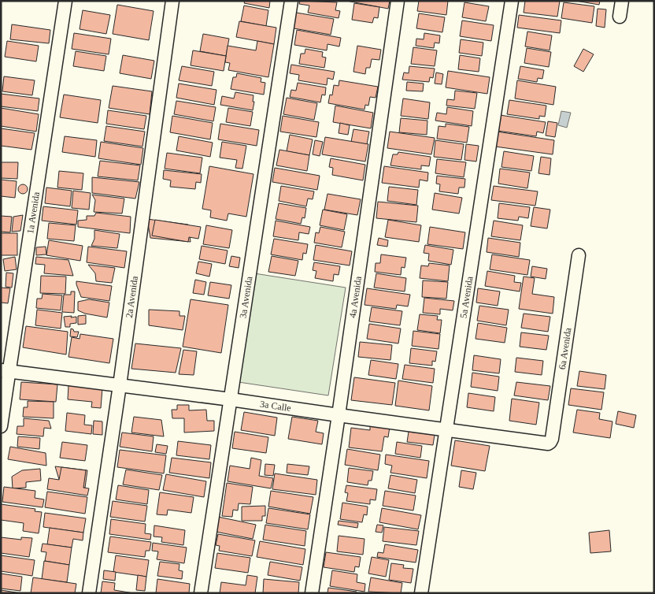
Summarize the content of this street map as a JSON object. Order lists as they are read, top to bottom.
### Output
{
  "streets": {
    "street": [
      "1a Avenida",
      "2a Avenida",
      "3a Avenida",
      "4a Avenida",
      "5a Avenida",
      "6a Avenida",
      "3a Calle"
    ]
  },
  "crossings": [
    ["1a Avenida", "3a Calle"],
    ["2a Avenida", "3a Calle"],
    ["3a Avenida", "3a Calle"],
    ["4a Avenida", "3a Calle"],
    ["5a Avenida", "3a Calle"],
    ["6a Avenida", "3a Calle"]
  ]
}
